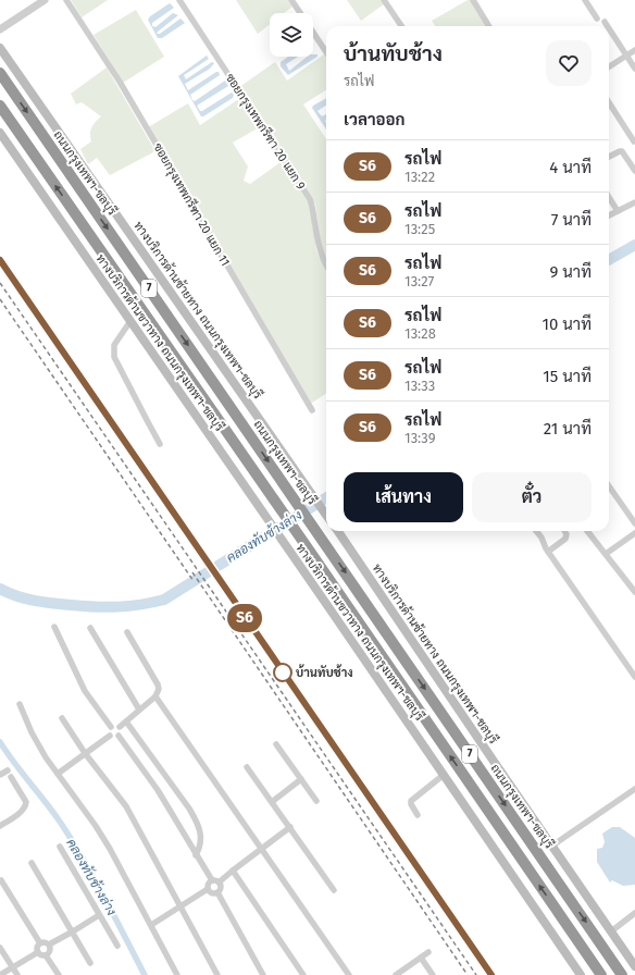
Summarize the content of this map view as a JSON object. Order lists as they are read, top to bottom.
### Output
{
  "streets": {
    "highway": ["ถนนกรุงเทพฯ-ชลบุรี", "7"],
    "main road": ["ทางบริการด้านซ้ายทาง ถนนกรุงเทพฯ-ชลบุรี", "ทางบริการด้านขวาทาง ถนนกรุงเทพฯ-ชลบุรี"],
    "street": ["ซอยกรุงเทพกรีฑา 20 แยก 9", "ซอยกรุงเทพกรีฑา 20 แยก 11"]
  },
  "water": ["คลองทับช้างล่าง"],
  "places": ["บ้านทับช้าง"],
  "page": {
    "on_map": "S6",
    "heading": [
      ["บ้านทับช้าง", "รถไฟ"],
      "เวลาออก"
    ],
    "list": [
      {
        "mark": "S6",
        "name": "รถไฟ",
        "note": "13:22",
        "value": "4 นาที"
      },
      {
        "mark": "S6",
        "name": "รถไฟ",
        "note": "13:25",
        "value": "7 นาที"
      },
      {
        "mark": "S6",
        "name": "รถไฟ",
        "note": "13:27",
        "value": "9 นาที"
      },
      {
        "mark": "S6",
        "name": "รถไฟ",
        "note": "13:28",
        "value": "10 นาที"
      },
      {
        "mark": "S6",
        "name": "รถไฟ",
        "note": "13:33",
        "value": "15 นาที"
      },
      {
        "mark": "S6",
        "name": "รถไฟ",
        "note": "13:39",
        "value": "21 นาที"
      }
    ],
    "buttons": ["เส้นทาง", "ตั๋ว"]
  }
}
